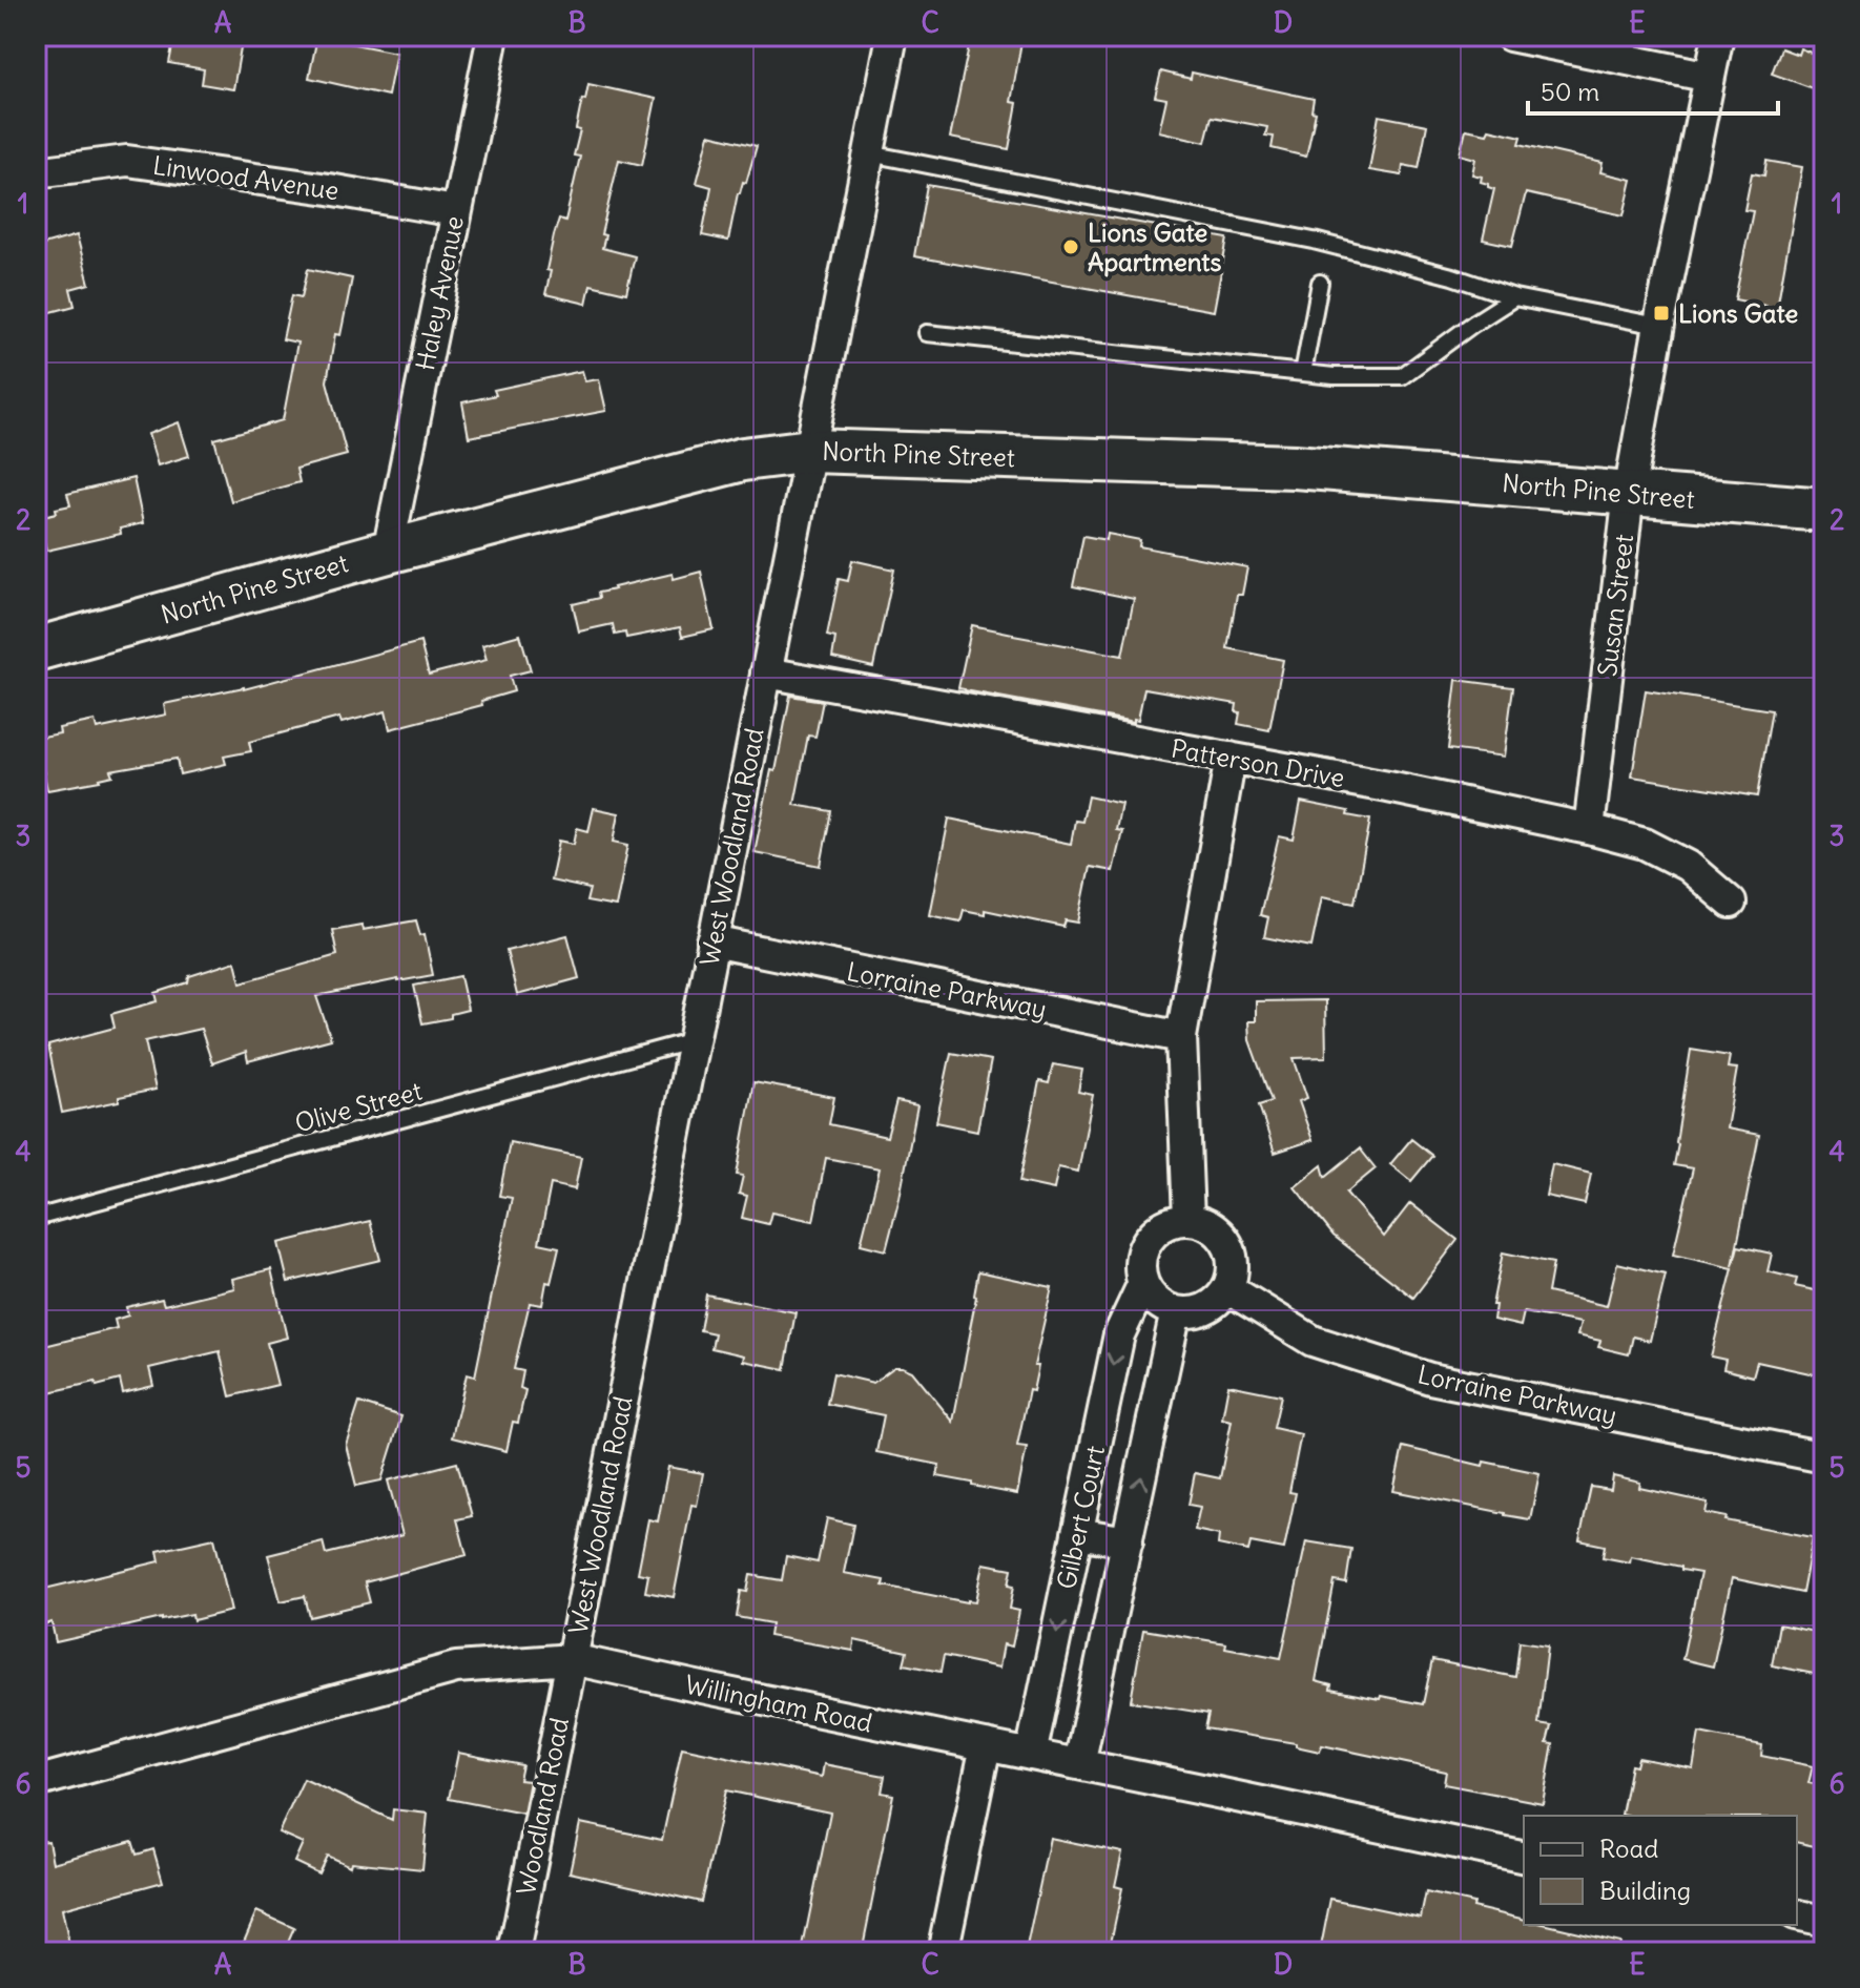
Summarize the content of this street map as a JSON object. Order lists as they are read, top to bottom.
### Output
{
  "streets": {
    "main road": ["North Pine Street"],
    "street": [
      "Linwood Avenue",
      "Haley Avenue",
      "Susan Street",
      "Patterson Drive",
      "West Woodland Road",
      "Lorraine Parkway",
      "Gilbert Court",
      "Willingham Road",
      "Woodland Road"
    ],
    "lane": ["Olive Street"]
  },
  "crossings": [
    ["Linwood Avenue", "Haley Avenue"],
    ["Haley Avenue", "North Pine Street"],
    ["North Pine Street", "Susan Street"],
    ["North Pine Street", "West Woodland Road"],
    ["Susan Street", "Patterson Drive"],
    ["Patterson Drive", "West Woodland Road"],
    ["West Woodland Road", "Lorraine Parkway"],
    ["West Woodland Road", "Olive Street"],
    ["West Woodland Road", "Willingham Road"],
    ["West Woodland Road", "Woodland Road"],
    ["Lorraine Parkway", "Gilbert Court"],
    ["Gilbert Court", "Willingham Road"],
    ["Willingham Road", "Woodland Road"]
  ],
  "places": {
    "other": ["Lions Gate Apartments"],
    "transit": ["Lions Gate"]
  },
  "legend": ["Road", "Building"],
  "scale_bar": "50 m",
  "grid": {
    "columns": [
      "A",
      "B",
      "C",
      "D",
      "E"
    ],
    "rows": [
      "1",
      "2",
      "3",
      "4",
      "5",
      "6"
    ]
  }
}
